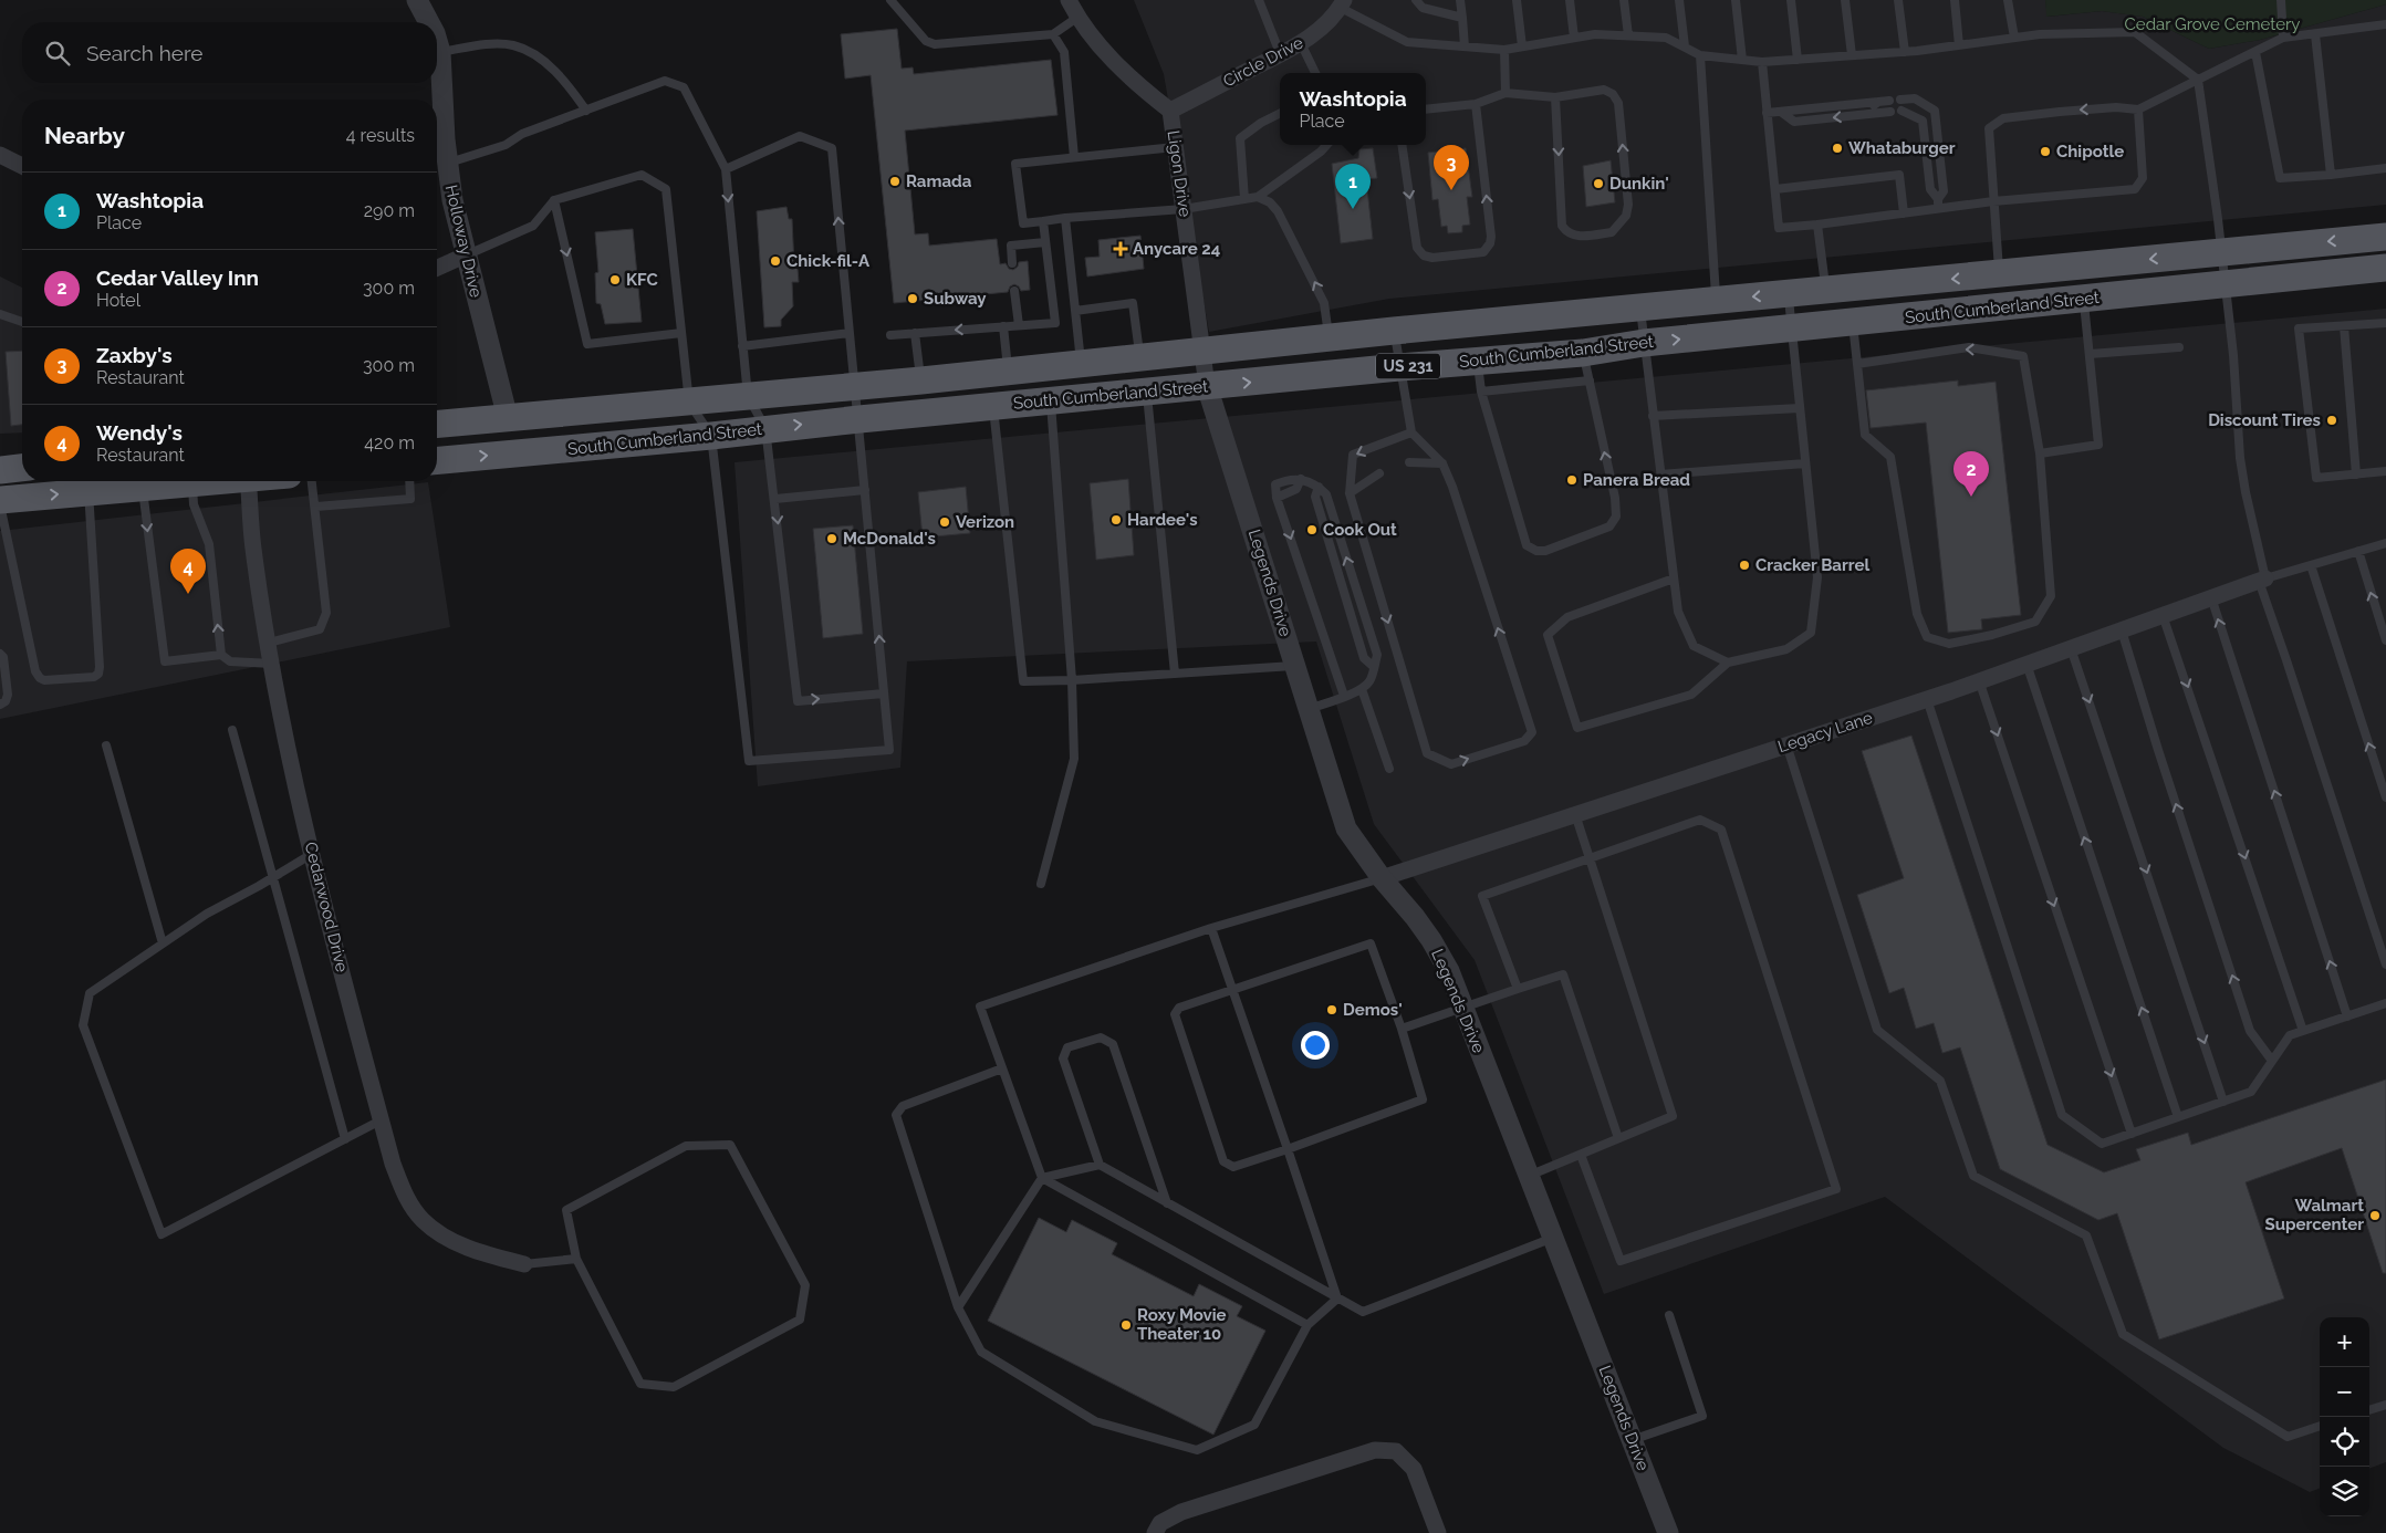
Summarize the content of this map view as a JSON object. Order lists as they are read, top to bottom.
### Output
{
  "streets": {
    "main road": ["South Cumberland Street", "US 231"],
    "street": [
      "Circle Drive",
      "Ligon Drive",
      "Holloway Drive",
      "Legends Drive",
      "Legacy Lane",
      "Cedarwood Drive"
    ]
  },
  "crossings": [
    ["Circle Drive", "Ligon Drive"],
    ["Ligon Drive", "South Cumberland Street"],
    ["Ligon Drive", "Legends Drive"],
    ["Holloway Drive", "South Cumberland Street"],
    ["South Cumberland Street", "Legends Drive"],
    ["Legends Drive", "Legacy Lane"]
  ],
  "parks": ["Cedar Grove Cemetery"],
  "places": {
    "other": [
      "Whataburger",
      "Chipotle",
      "Ramada",
      "Dunkin'",
      "Chick-fil-A",
      "KFC",
      "Subway",
      "Discount Tires",
      "Panera Bread",
      "Hardee's",
      "Verizon",
      "Cook Out",
      "McDonald's",
      "Cracker Barrel",
      "Demos'",
      "Walmart Supercenter",
      "Roxy Movie Theater 10"
    ],
    "health": ["Anycare 24"]
  },
  "page": {
    "search": "Search here",
    "popup": ["Washtopia", "Place"],
    "heading": ["Nearby", "4 results"],
    "pins": [
      "3",
      "1",
      "2",
      "4"
    ],
    "list": [
      {
        "mark": "1",
        "name": "Washtopia",
        "note": "Place",
        "value": "290 m"
      },
      {
        "mark": "2",
        "name": "Cedar Valley Inn",
        "note": "Hotel",
        "value": "300 m"
      },
      {
        "mark": "3",
        "name": "Zaxby's",
        "note": "Restaurant",
        "value": "300 m"
      },
      {
        "mark": "4",
        "name": "Wendy's",
        "note": "Restaurant",
        "value": "420 m"
      }
    ],
    "map_buttons": ["+", "−"]
  }
}
